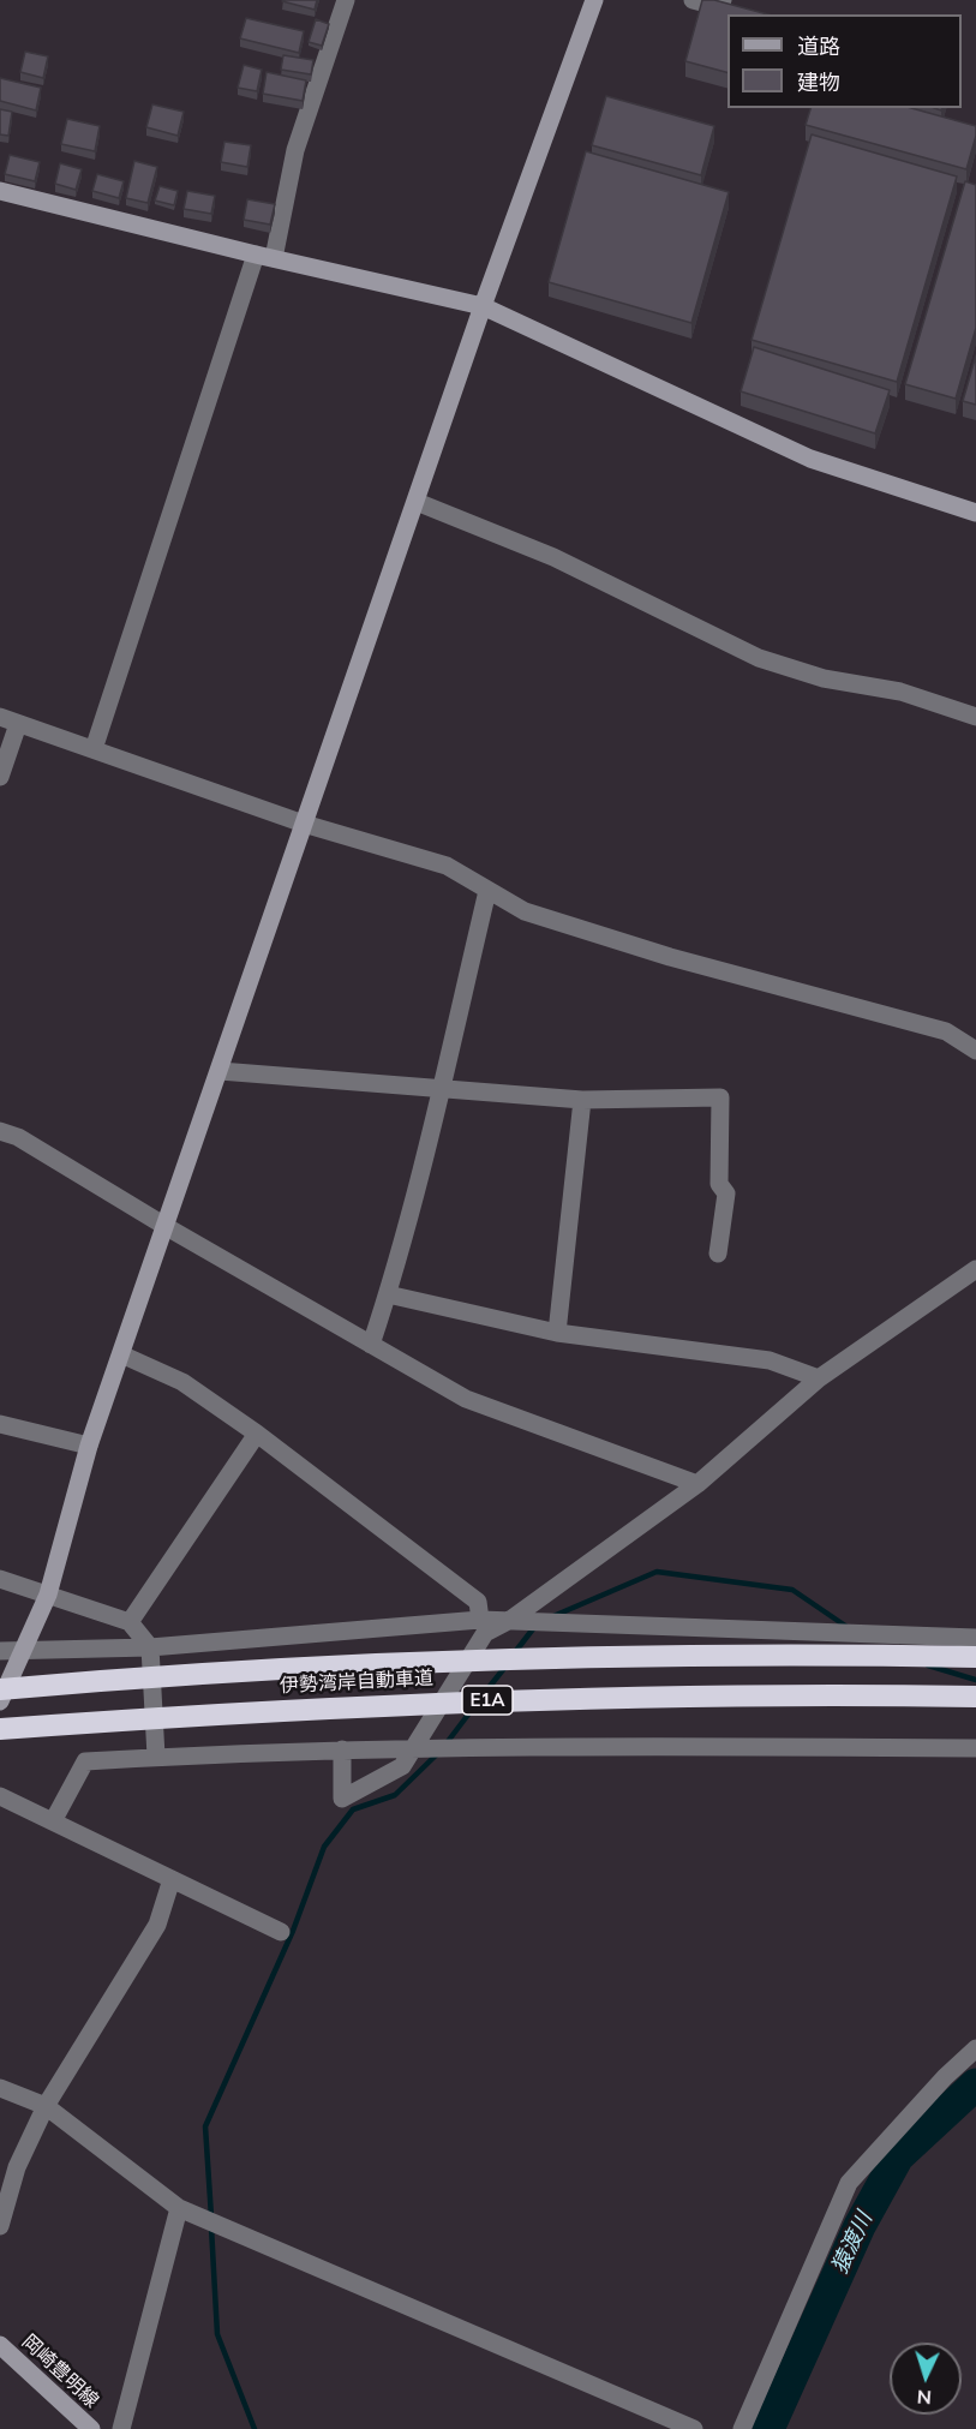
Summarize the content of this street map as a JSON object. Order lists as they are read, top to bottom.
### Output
{
  "streets": {
    "highway": ["伊勢湾岸自動車道", "E1A"],
    "street": ["岡崎豊明線"]
  },
  "water": ["猿渡川"],
  "legend": ["道路", "建物"],
  "north": "bottom"
}
